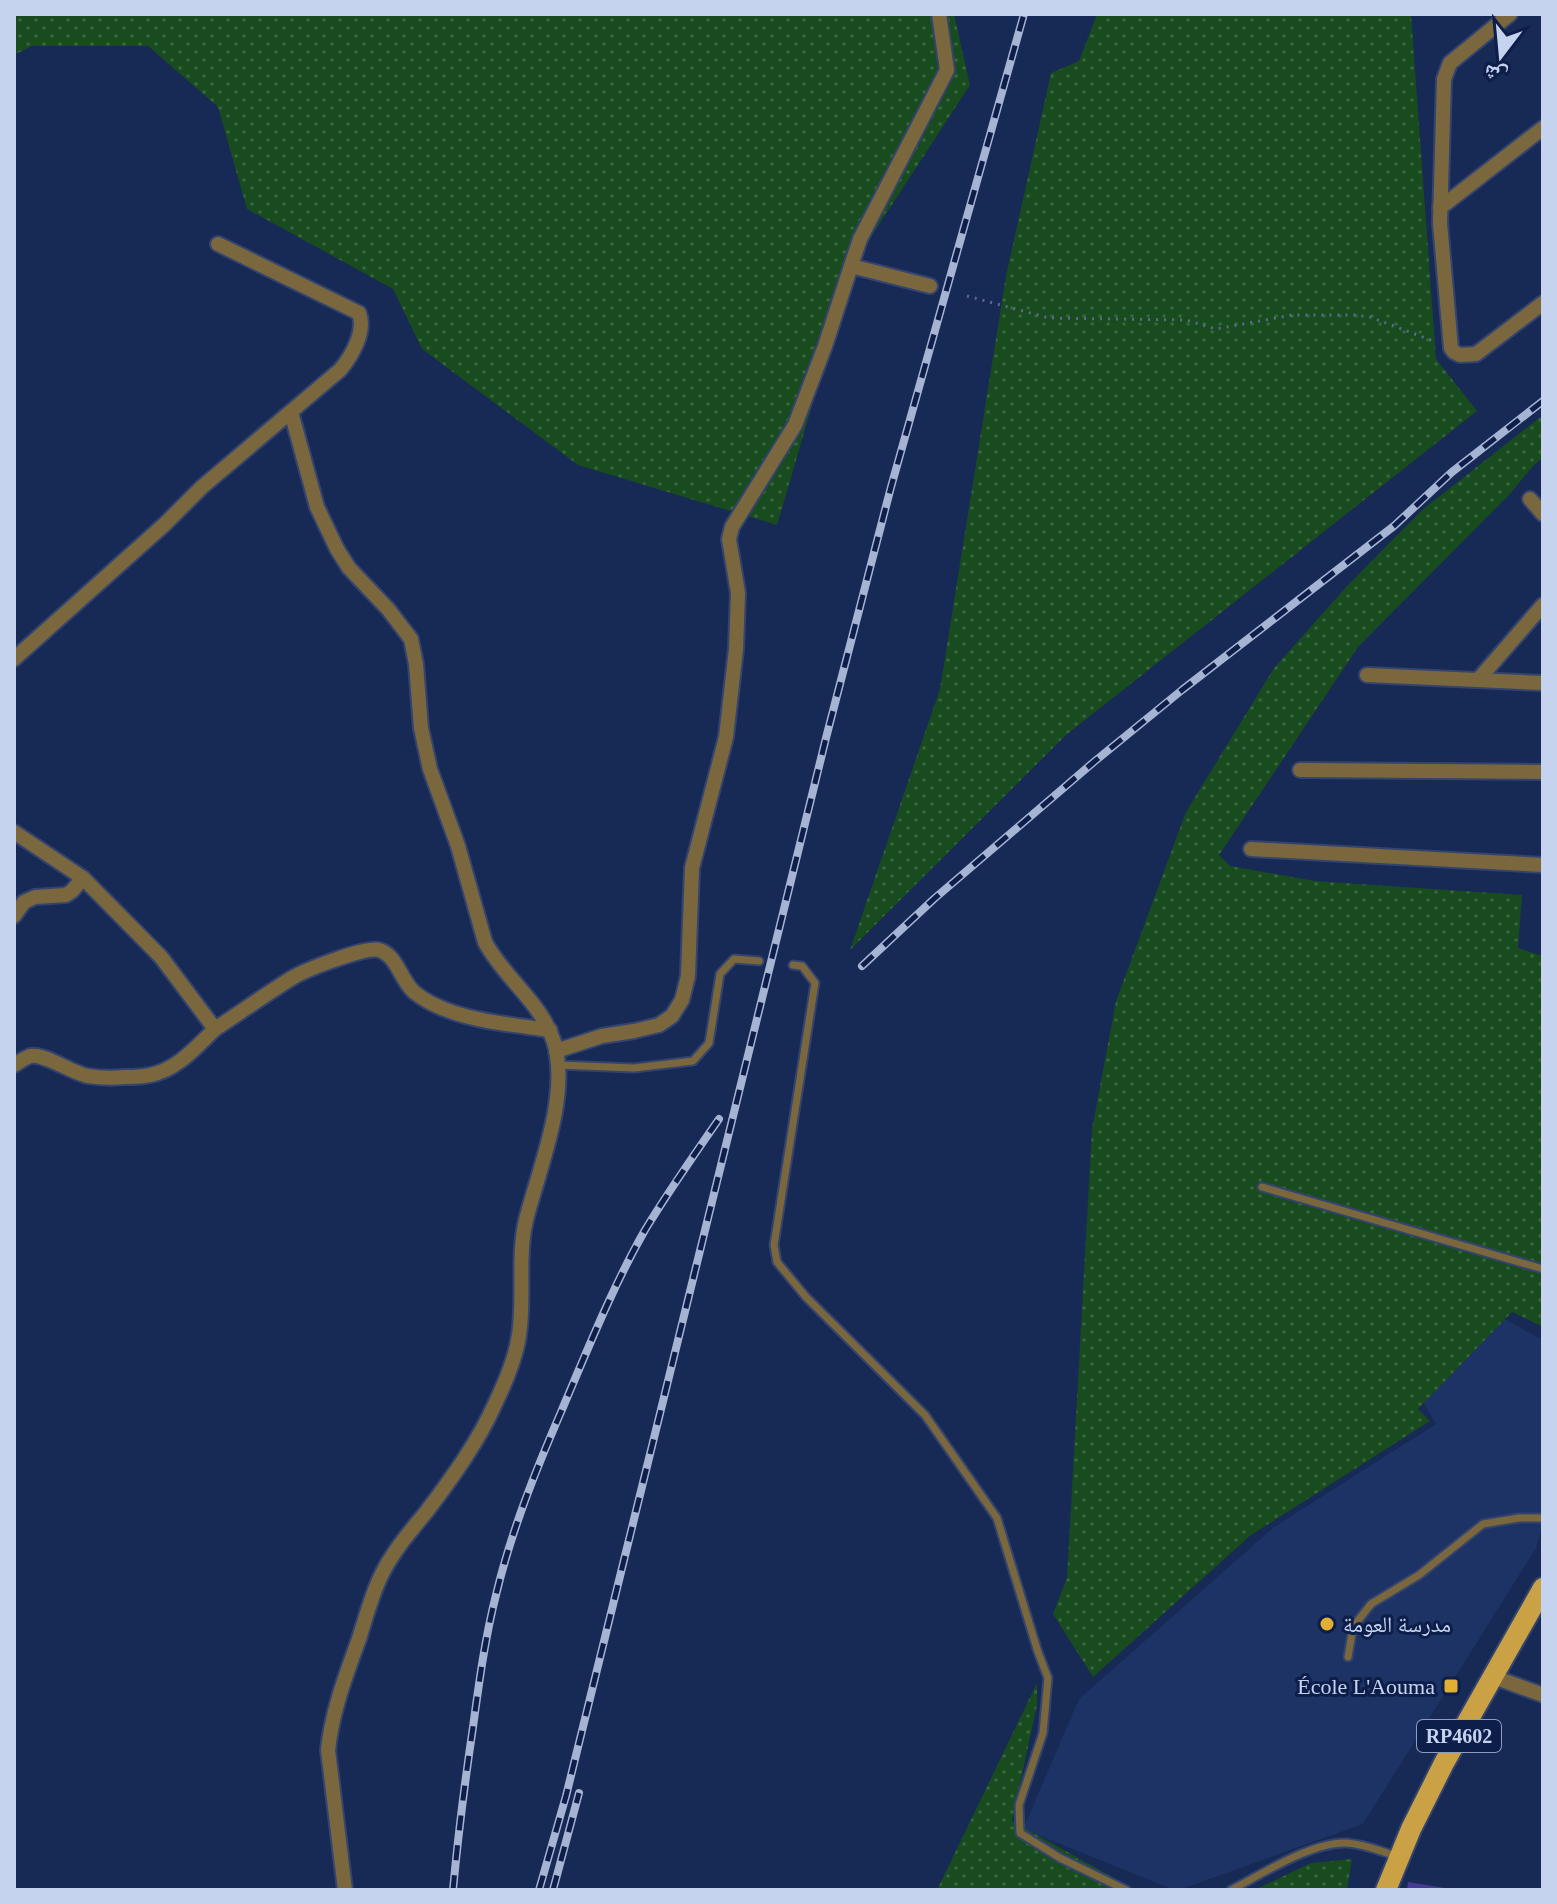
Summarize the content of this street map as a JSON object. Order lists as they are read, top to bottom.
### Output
{
  "streets": {
    "main road": ["RP4602"]
  },
  "places": {
    "other": ["مدرسة العومة"],
    "transit": ["École L'Aouma"]
  },
  "north": "bottom"
}
